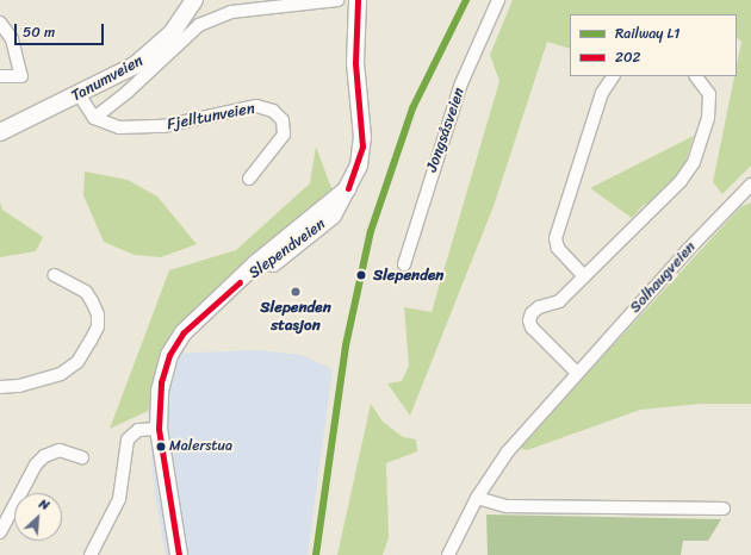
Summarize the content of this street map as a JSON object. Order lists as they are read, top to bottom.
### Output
{
  "streets": {
    "main road": ["Tanumveien", "Slependveien"],
    "street": ["Fjelltunveien", "Jongsåsveien", "Solhaugveien"]
  },
  "places": ["Slependen", "Slependen stasjon", "Malerstua"],
  "lines": ["rail line L1", "transit line 202"],
  "legend": ["Railway L1", "202"],
  "scale_bar": "50 m",
  "north": "top right"
}
